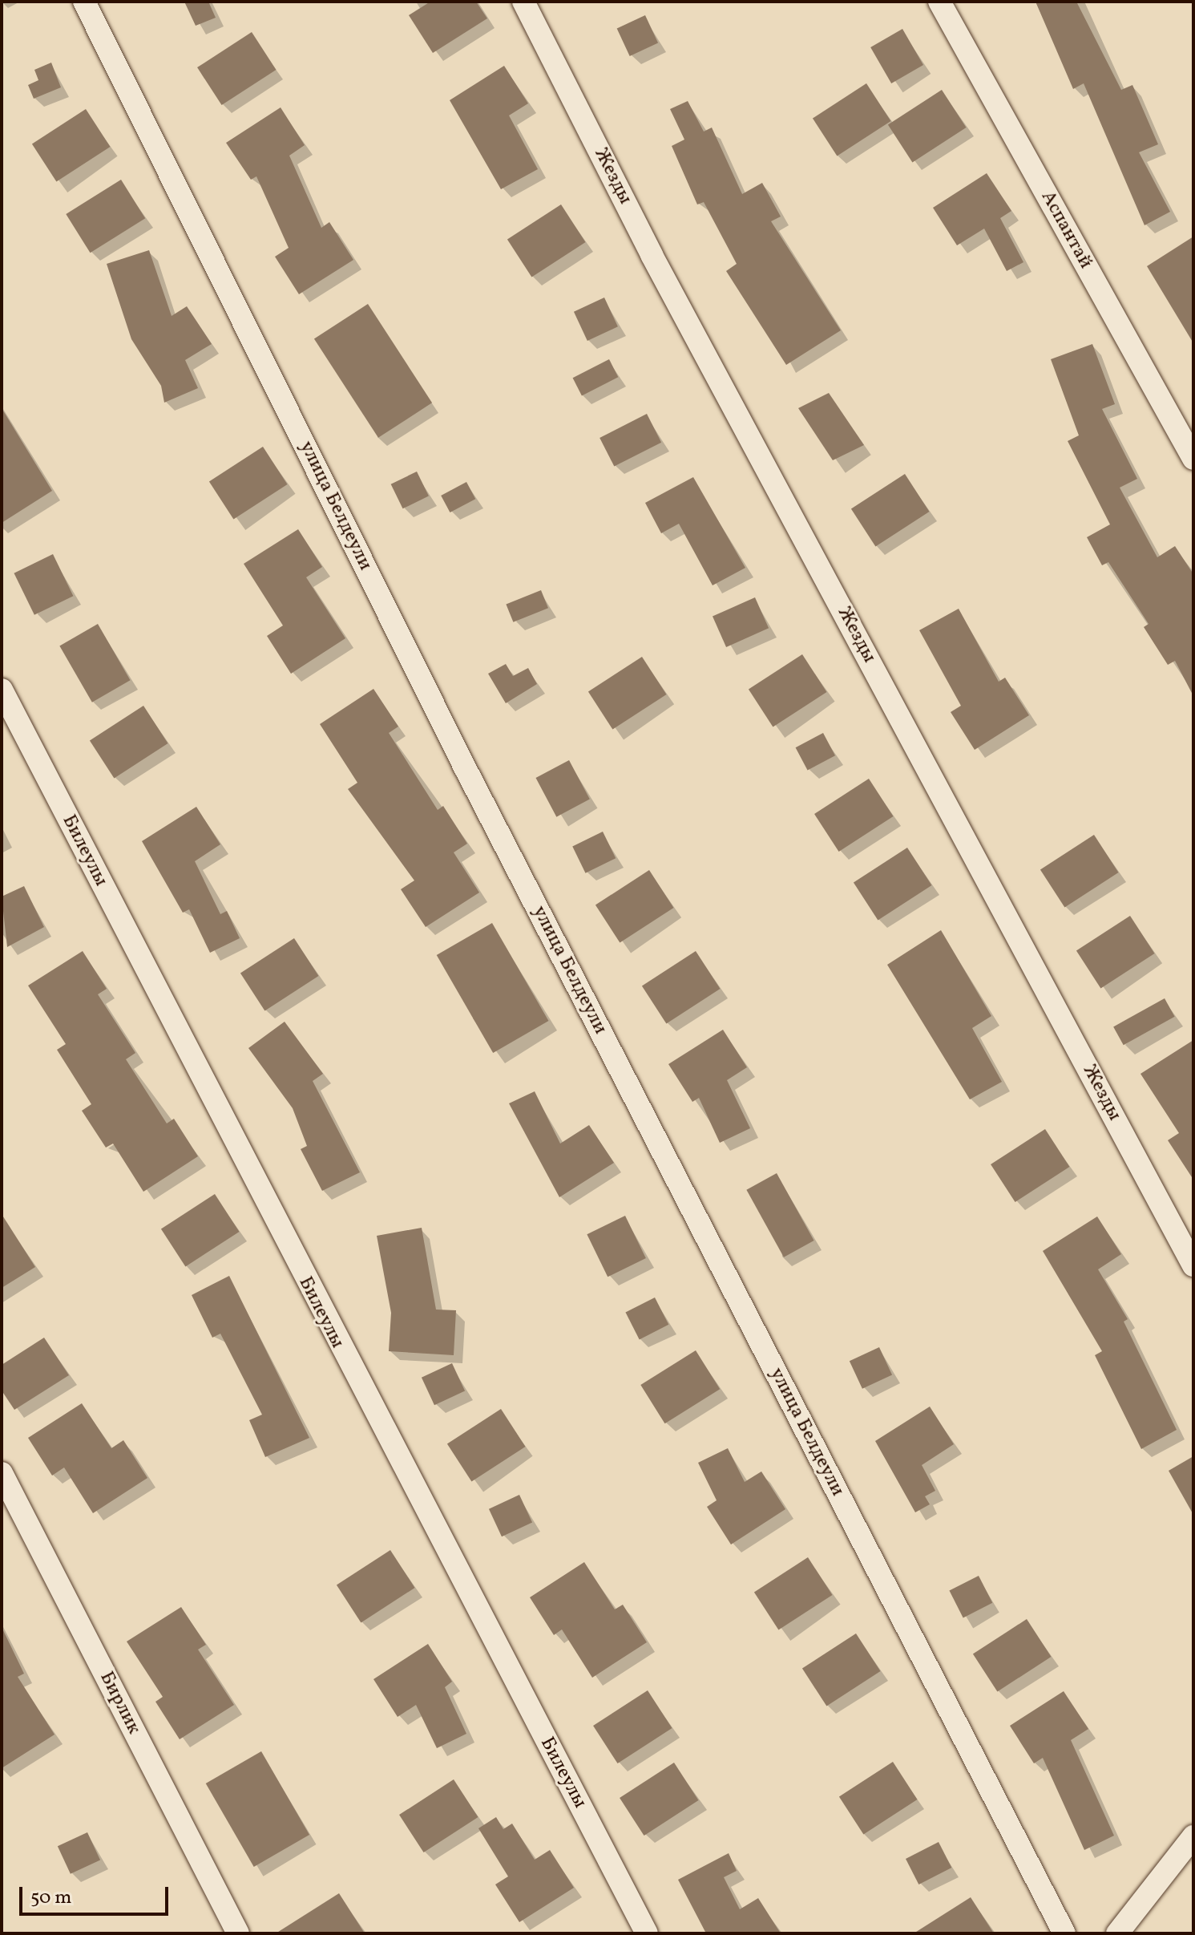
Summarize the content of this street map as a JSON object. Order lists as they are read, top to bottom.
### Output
{
  "streets": {
    "street": [
      "Жезды",
      "Аспантай",
      "улица Белдеули",
      "Билеулы",
      "Бирлик"
    ]
  },
  "scale_bar": "50 m"
}
